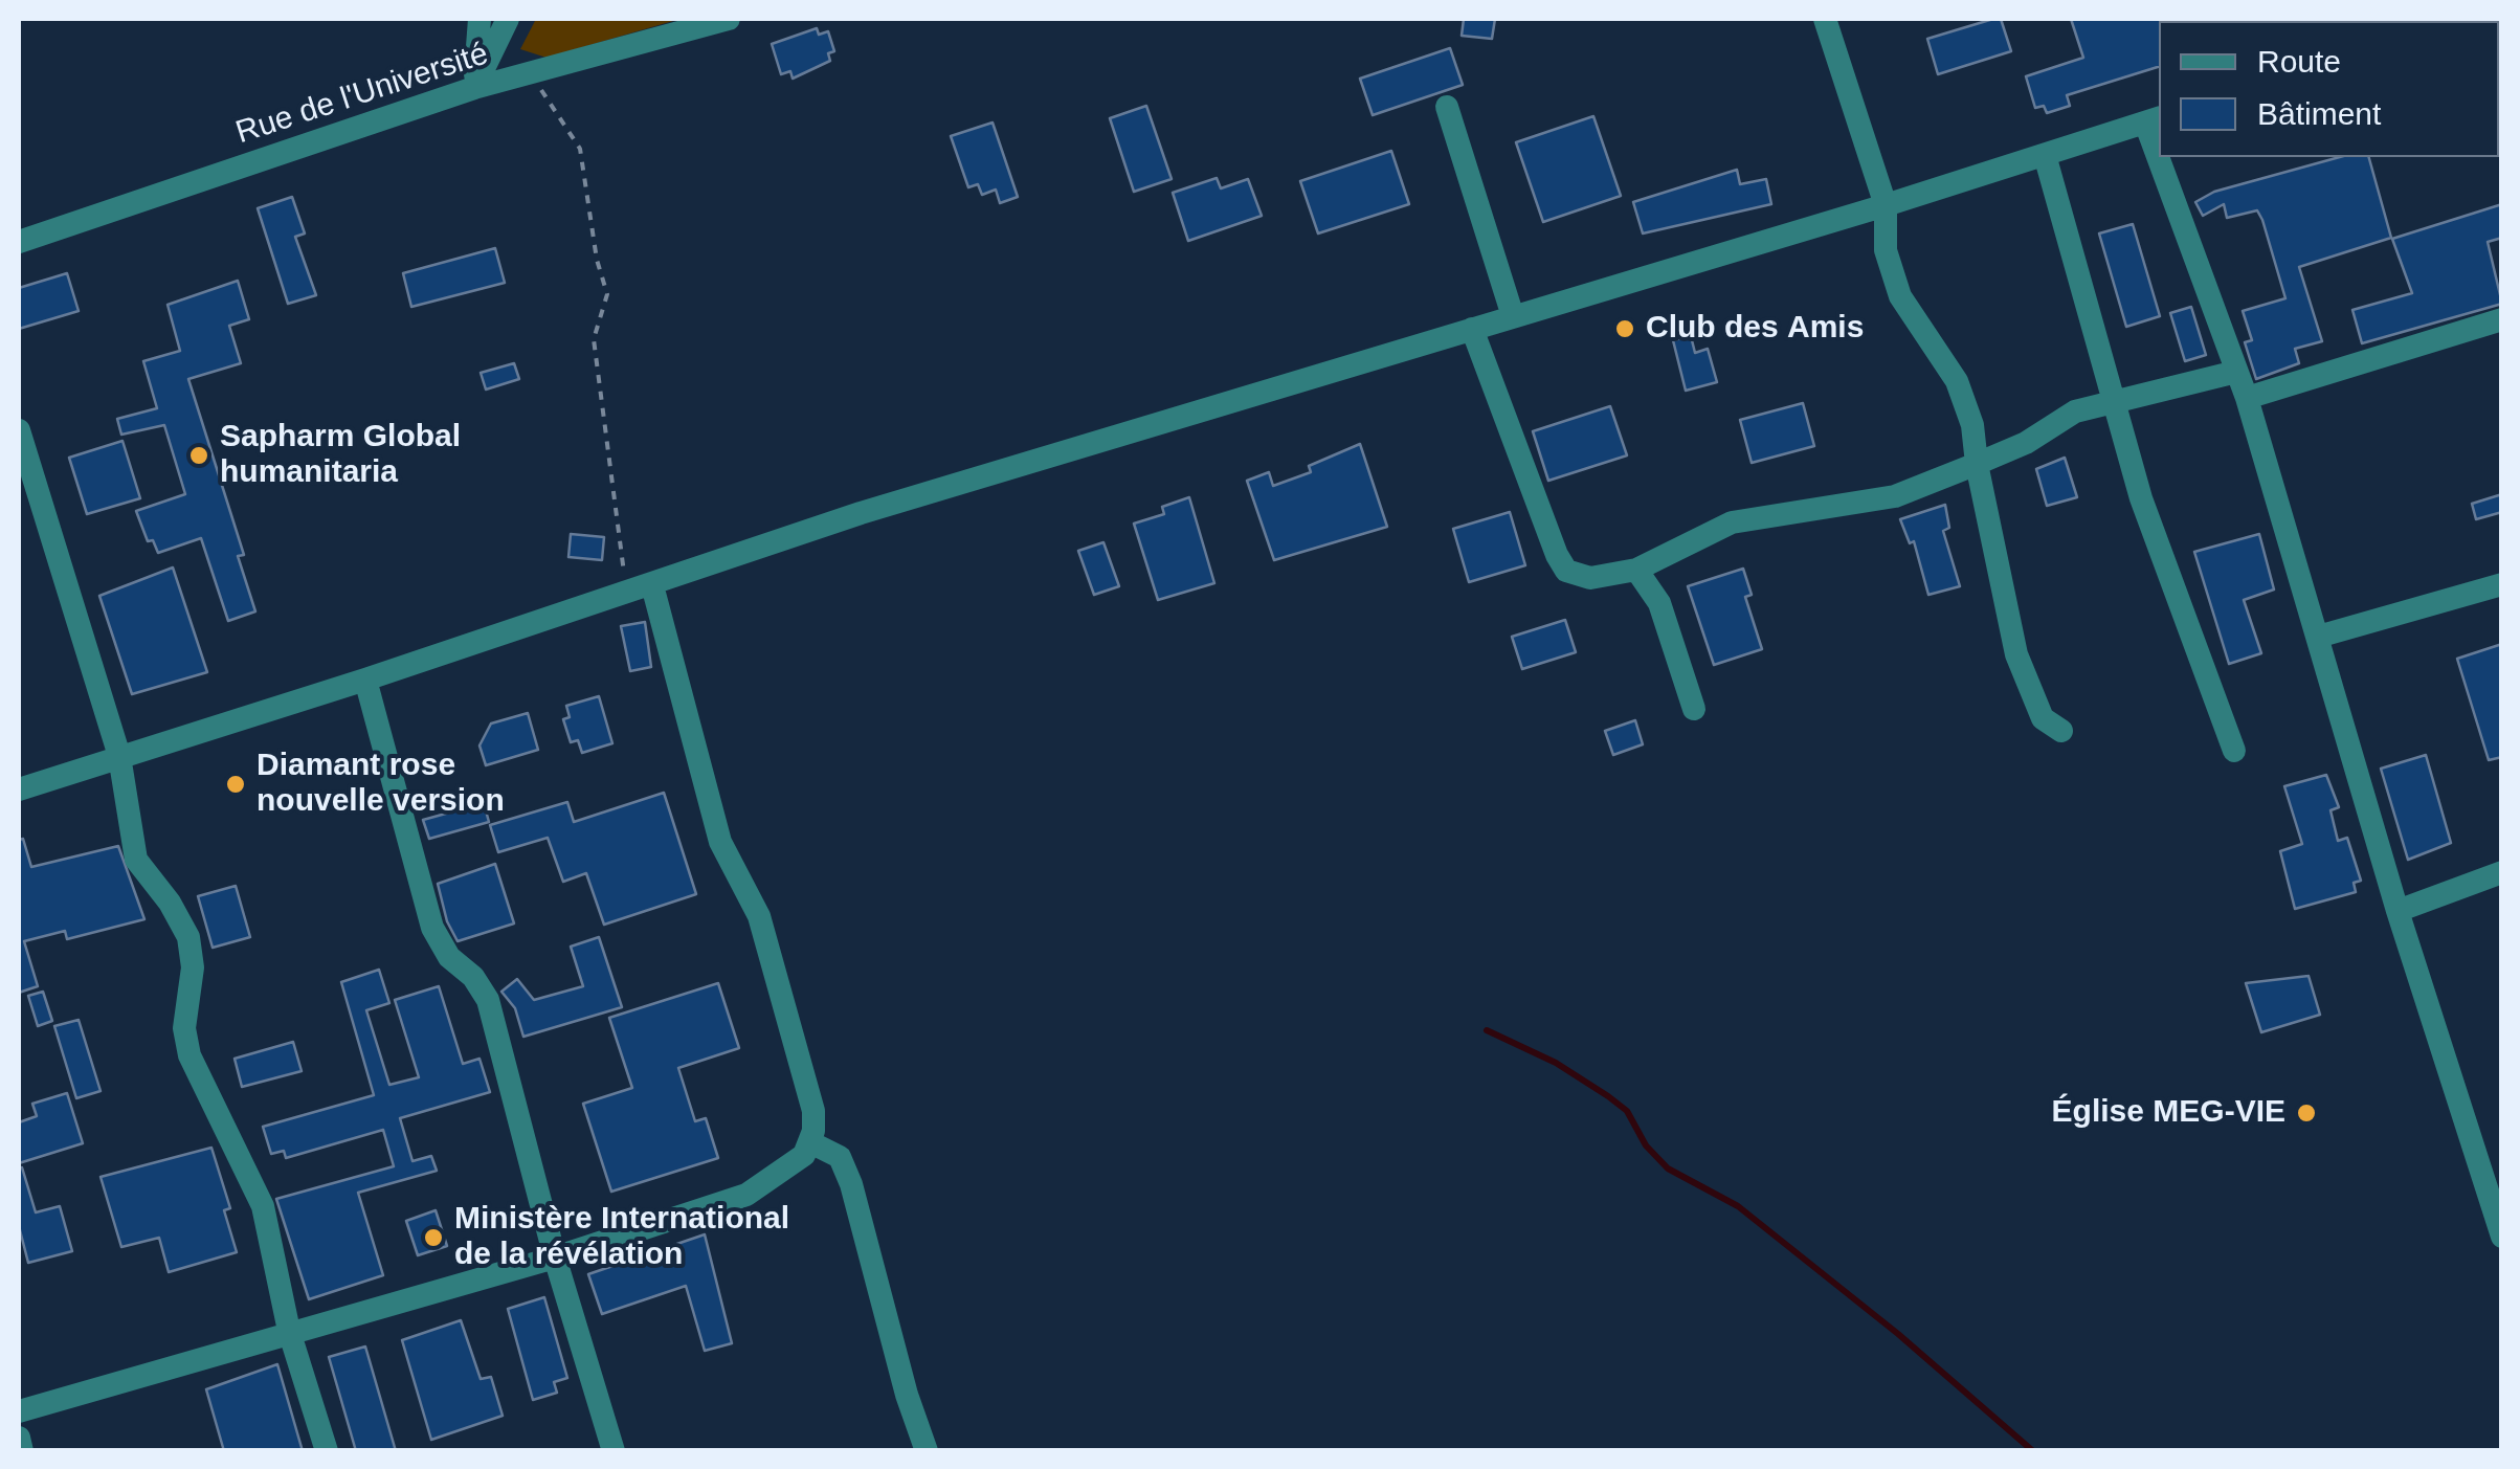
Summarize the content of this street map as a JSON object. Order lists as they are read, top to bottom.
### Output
{
  "streets": {
    "street": ["Rue de l'Université"]
  },
  "places": [
    "Club des Amis",
    "Sapharm Global humanitaria",
    "Diamant rose nouvelle version",
    "Église MEG-VIE",
    "Ministère International de la révélation"
  ],
  "legend": ["Route", "Bâtiment"]
}
